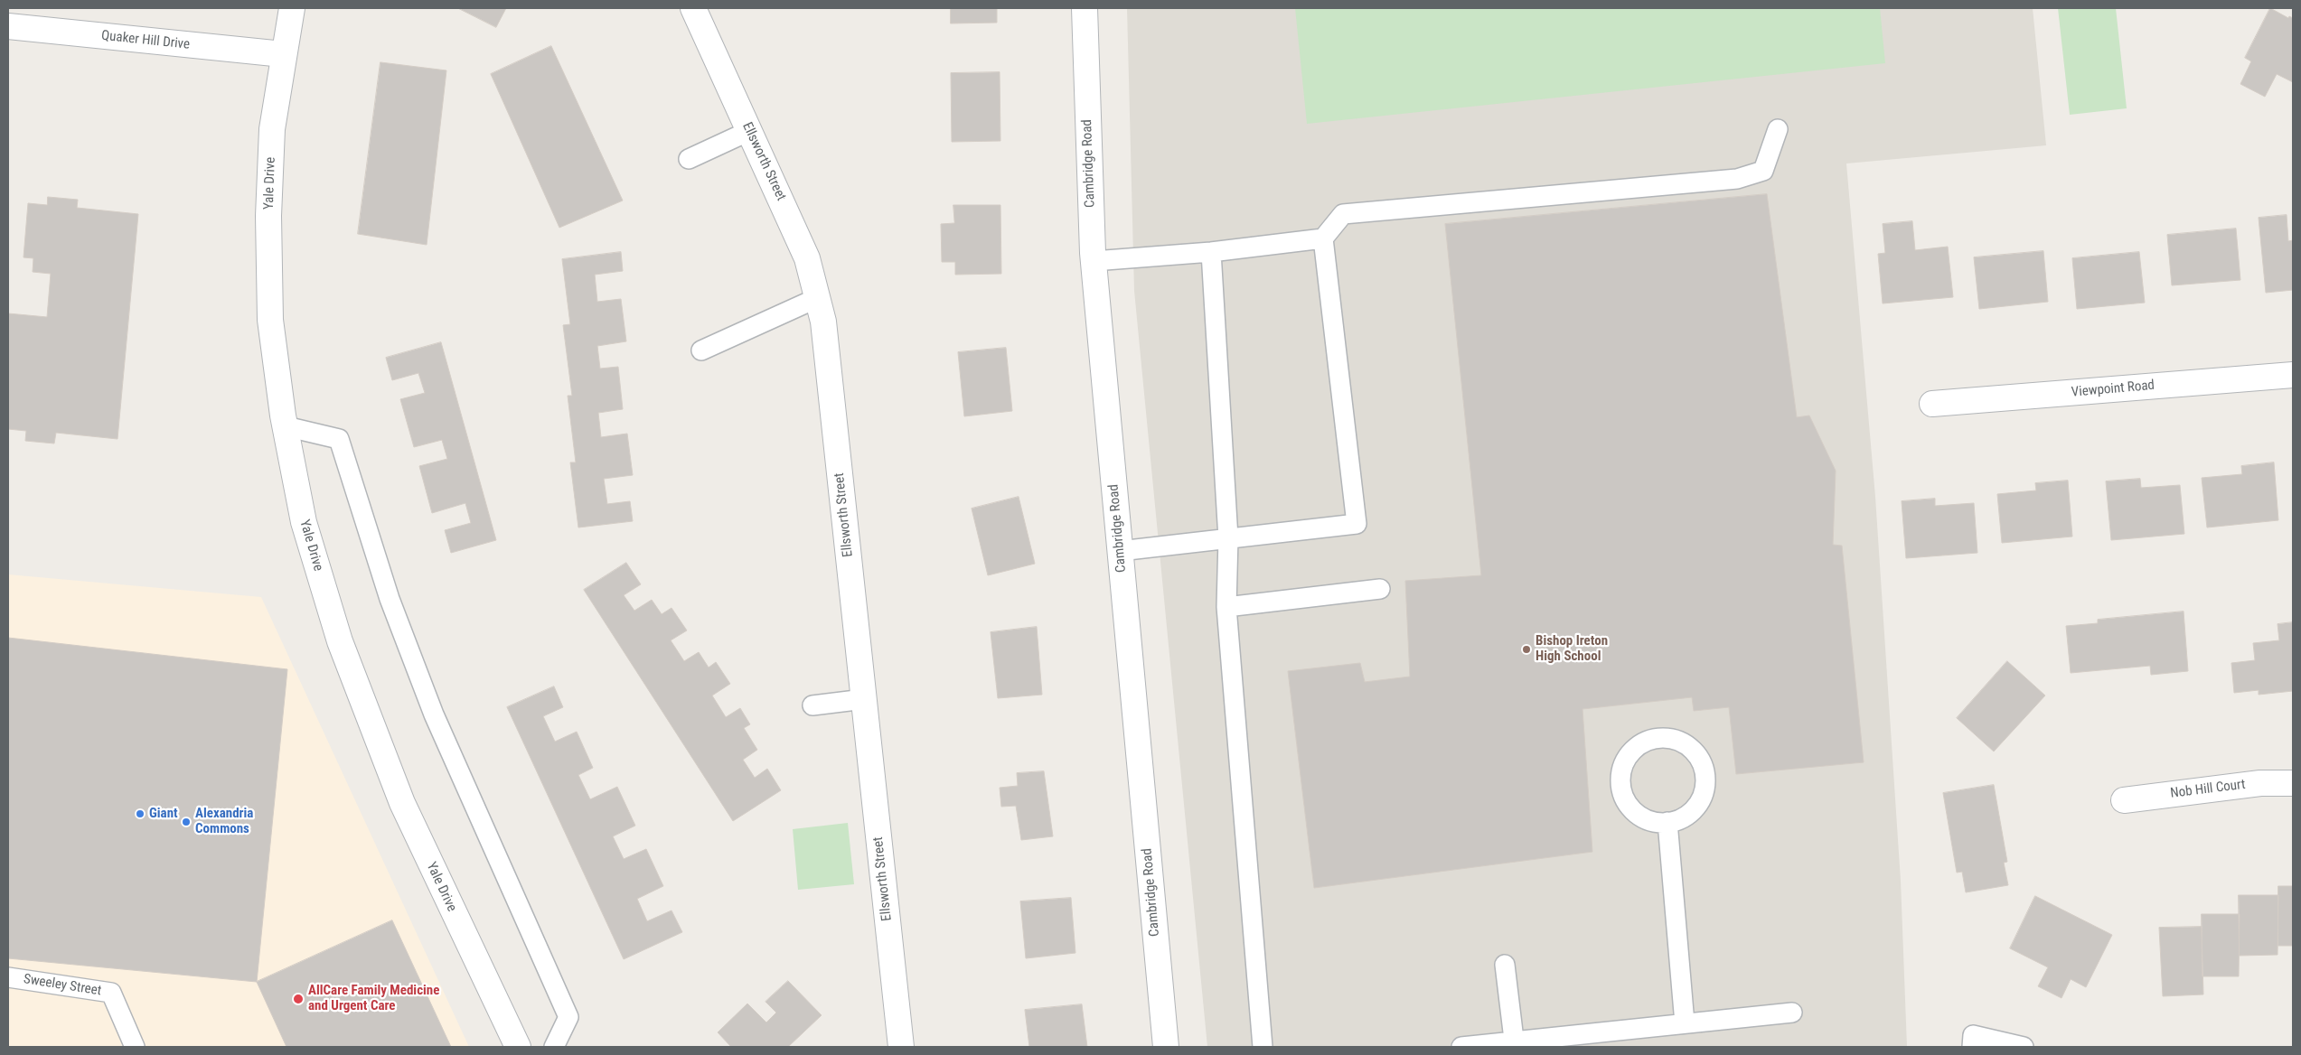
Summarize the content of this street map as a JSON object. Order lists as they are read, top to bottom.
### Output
{
  "streets": {
    "street": [
      "Quaker Hill Drive",
      "Ellsworth Street",
      "Cambridge Road",
      "Yale Drive",
      "Viewpoint Road",
      "Nob Hill Court"
    ],
    "lane": ["Sweeley Street"]
  },
  "crossings": [
    ["Quaker Hill Drive", "Yale Drive"]
  ],
  "places": [
    "Bishop Ireton High School",
    "Giant",
    "Alexandria Commons",
    "AllCare Family Medicine and Urgent Care"
  ]
}
